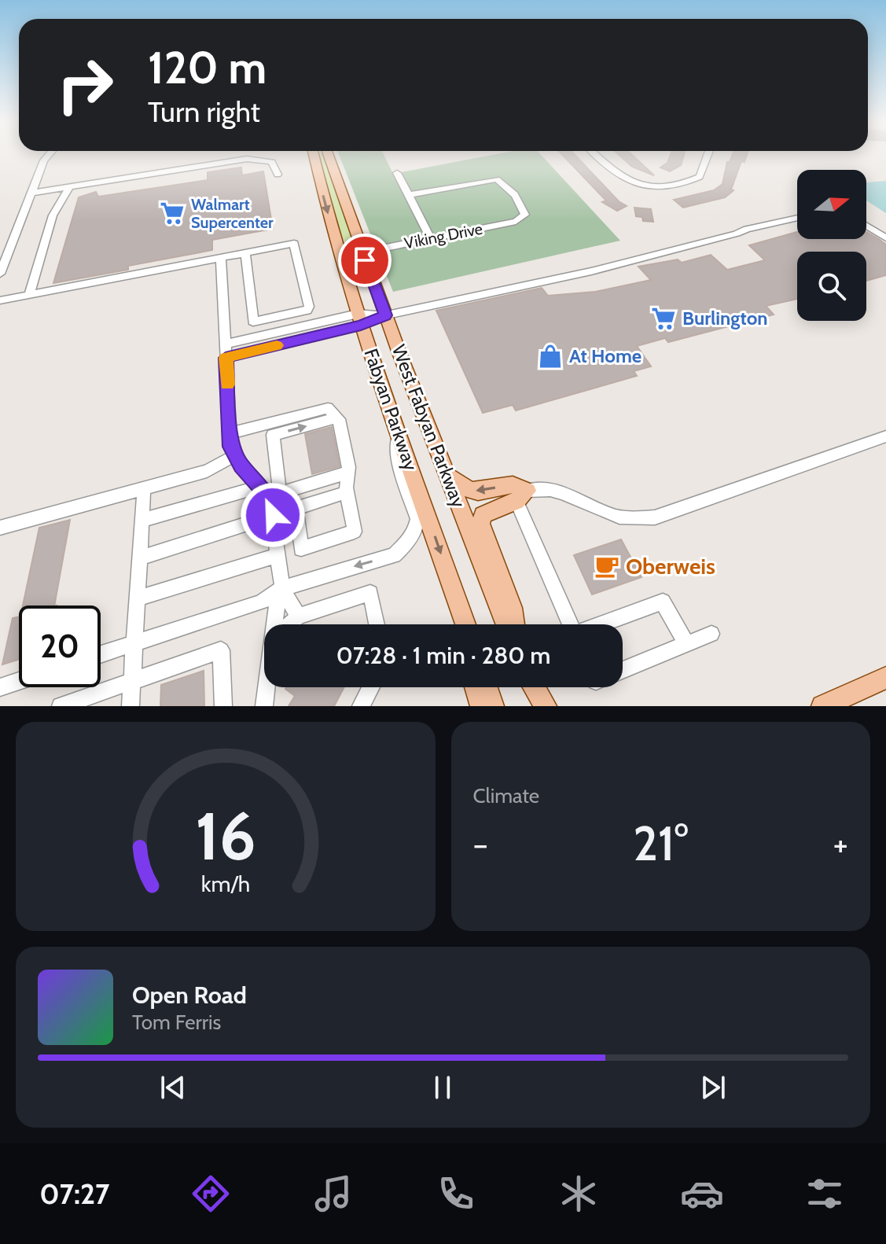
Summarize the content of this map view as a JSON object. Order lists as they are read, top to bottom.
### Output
{
  "streets": {
    "main road": ["Fabyan Parkway", "West Fabyan Parkway"],
    "street": ["Viking Drive"]
  },
  "crossings": [
    ["Viking Drive", "West Fabyan Parkway"]
  ],
  "one_way": ["Fabyan Parkway"],
  "places": {
    "supermarket": ["Walmart Supercenter", "Burlington"],
    "shop": ["At Home"],
    "cafe": ["Oberweis"]
  },
  "north": "right",
  "page": {
    "turn": ["120 m", "Turn right"],
    "limit": "20",
    "trip": "07:28 · 1 min · 280 m",
    "tile": "Climate",
    "heat": ["−", "21°", "+"],
    "song": ["Open Road", "Tom Ferris"],
    "tabs": "07:27",
    "gauge": ["16", "km/h"]
  }
}
